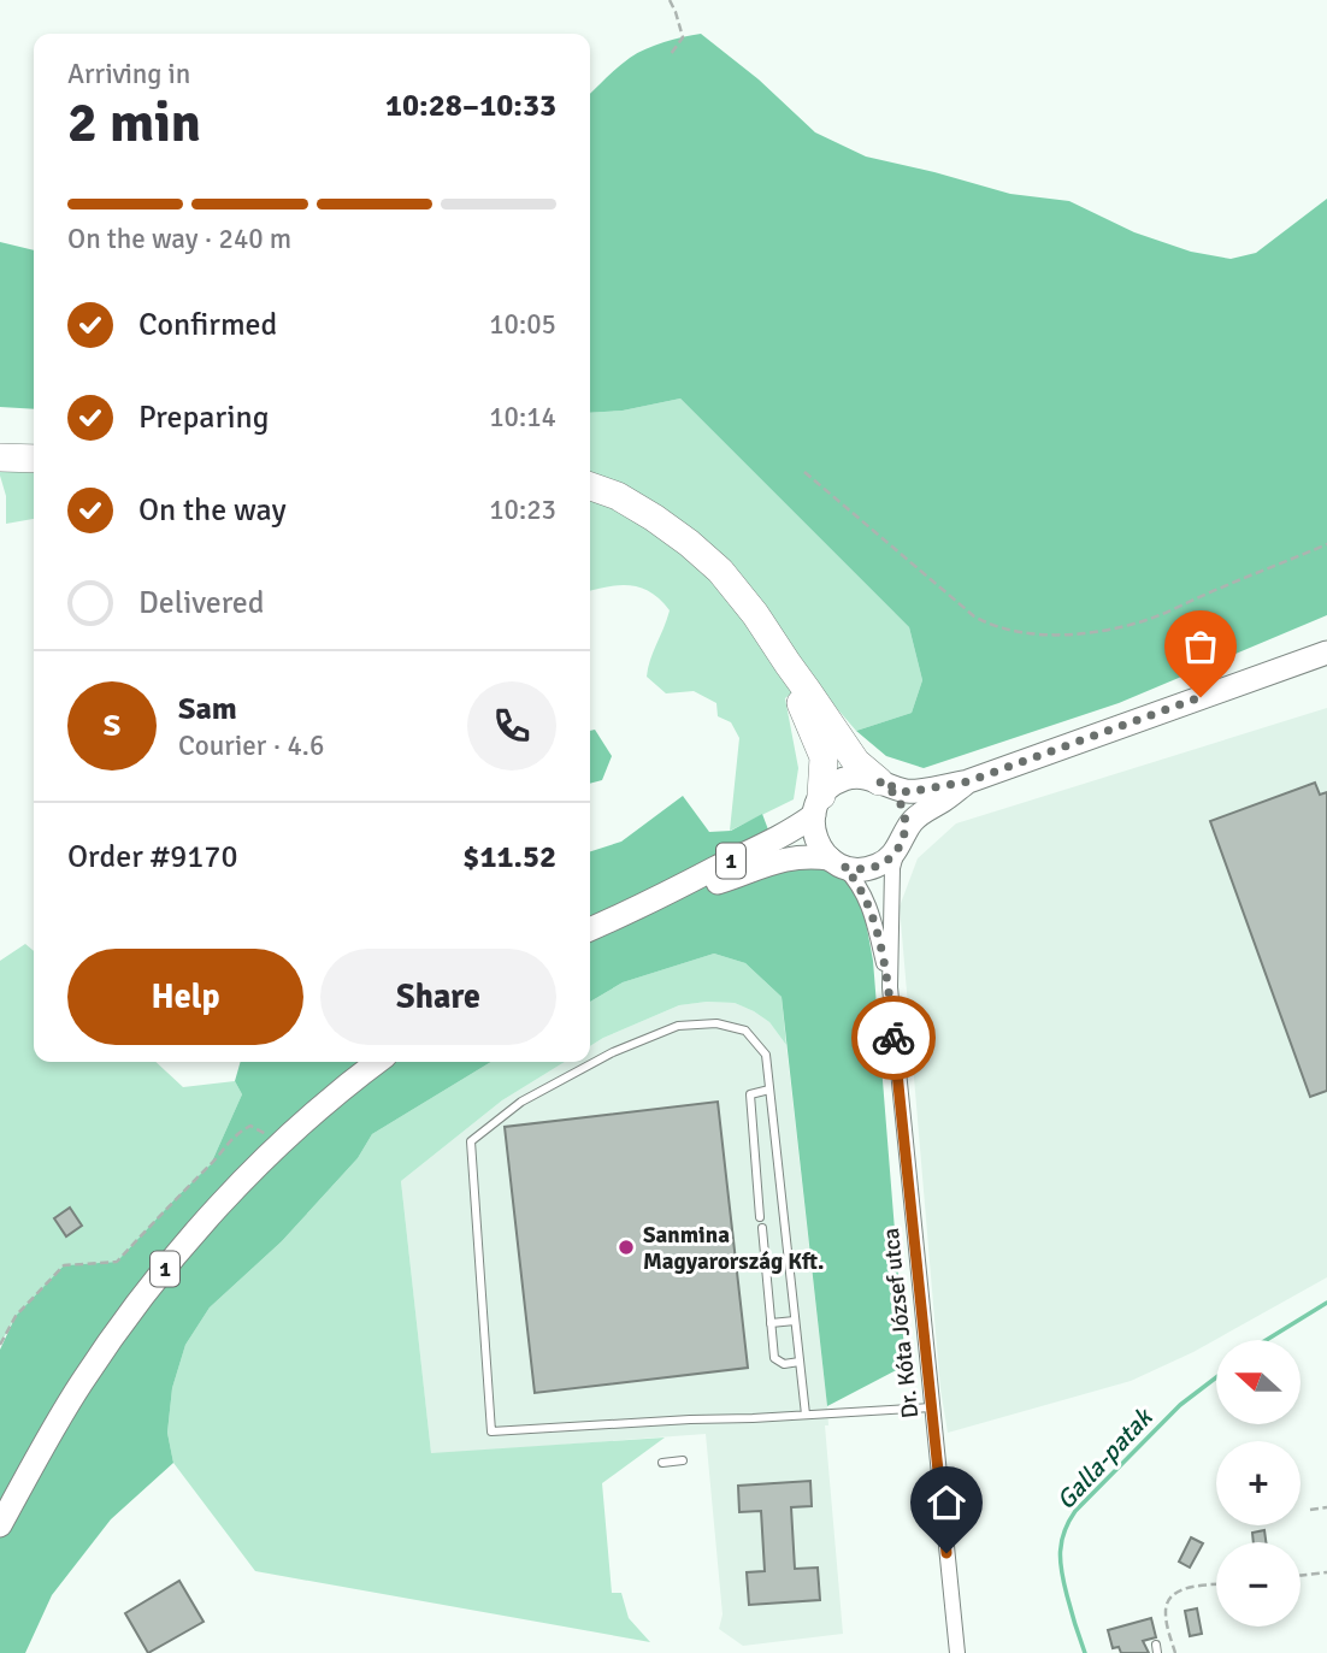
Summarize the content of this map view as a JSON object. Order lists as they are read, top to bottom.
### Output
{
  "streets": {
    "main road": ["1"],
    "street": ["Dr. Kóta József utca"]
  },
  "water": ["Galla-patak"],
  "places": ["Sanmina Magyarország Kft."],
  "north": "left",
  "page": {
    "heading": ["2 min", "Arriving in", "10:28–10:33"],
    "panel": [
      "Sam",
      "Courier · 4.6",
      "Order #9170",
      "$11.52"
    ],
    "bar": "On the way · 240 m",
    "list": [
      ["Confirmed", "10:05"],
      ["Preparing", "10:14"],
      ["On the way", "10:23"],
      "Delivered"
    ],
    "round": "S",
    "buttons": ["Help", "Share"],
    "map_buttons": ["+", "−"]
  }
}
